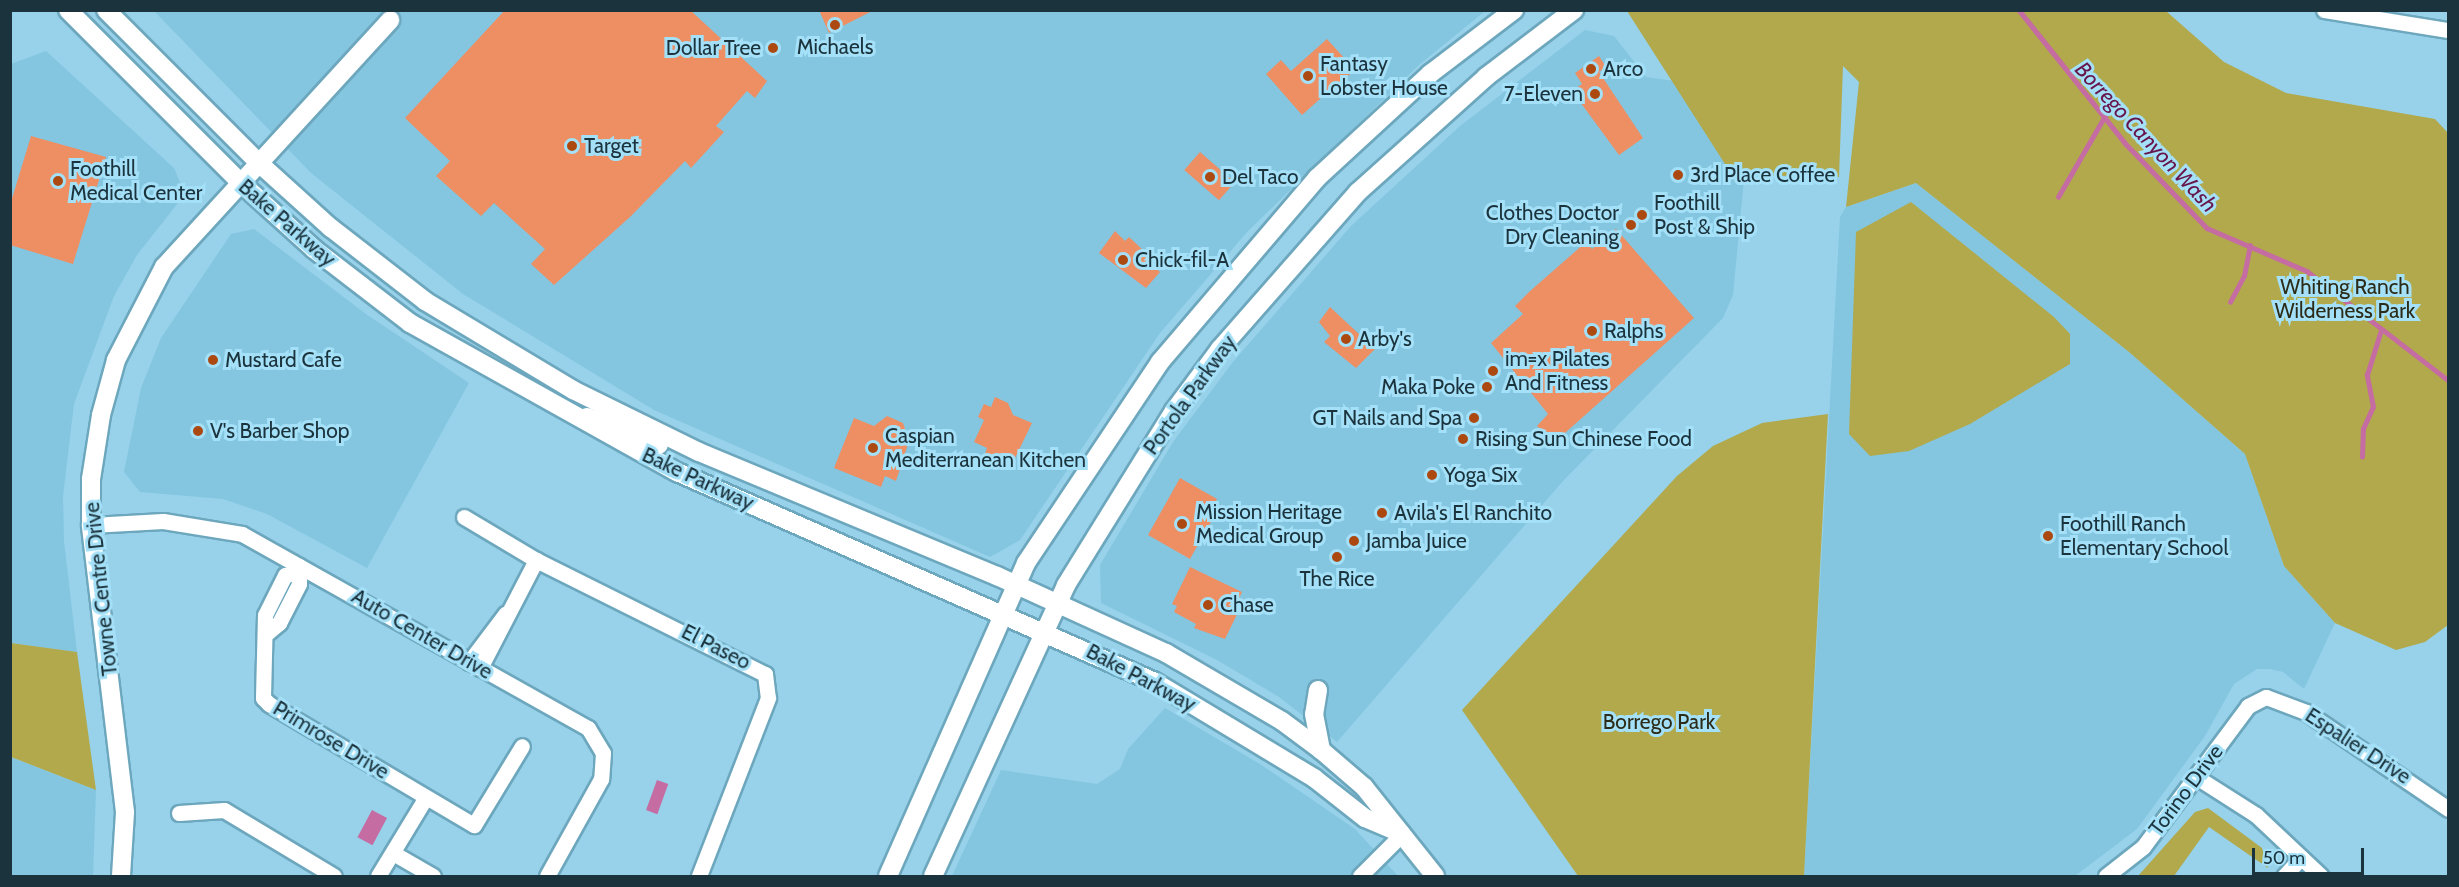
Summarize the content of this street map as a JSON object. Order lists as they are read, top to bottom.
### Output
{
  "streets": {
    "main road": ["Bake Parkway", "Portola Parkway", "Towne Centre Drive"],
    "street": [
      "Auto Center Drive",
      "El Paseo",
      "Primrose Drive",
      "Espalier Drive",
      "Torino Drive"
    ]
  },
  "crossings": [
    ["Bake Parkway", "Portola Parkway"],
    ["Bake Parkway", "Towne Centre Drive"],
    ["Towne Centre Drive", "Auto Center Drive"],
    ["Auto Center Drive", "Primrose Drive"],
    ["Espalier Drive", "Torino Drive"]
  ],
  "water": ["Borrego Canyon Wash"],
  "parks": ["Whiting Ranch Wilderness Park", "Borrego Park"],
  "places": [
    "Michaels",
    "Dollar Tree",
    "Arco",
    "Fantasy Lobster House",
    "7-Eleven",
    "Target",
    "3rd Place Coffee",
    "Del Taco",
    "Foothill Medical Center",
    "Foothill Post & Ship",
    "Clothes Doctor Dry Cleaning",
    "Chick-fil-A",
    "Ralphs",
    "Arby's",
    "Mustard Cafe",
    "im=x Pilates And Fitness",
    "Maka Poke",
    "GT Nails and Spa",
    "V's Barber Shop",
    "Rising Sun Chinese Food",
    "Caspian Mediterranean Kitchen",
    "Yoga Six",
    "Avila's El Ranchito",
    "Mission Heritage Medical Group",
    "Foothill Ranch Elementary School",
    "Jamba Juice",
    "The Rice",
    "Chase"
  ],
  "scale_bar": "50 m"
}
